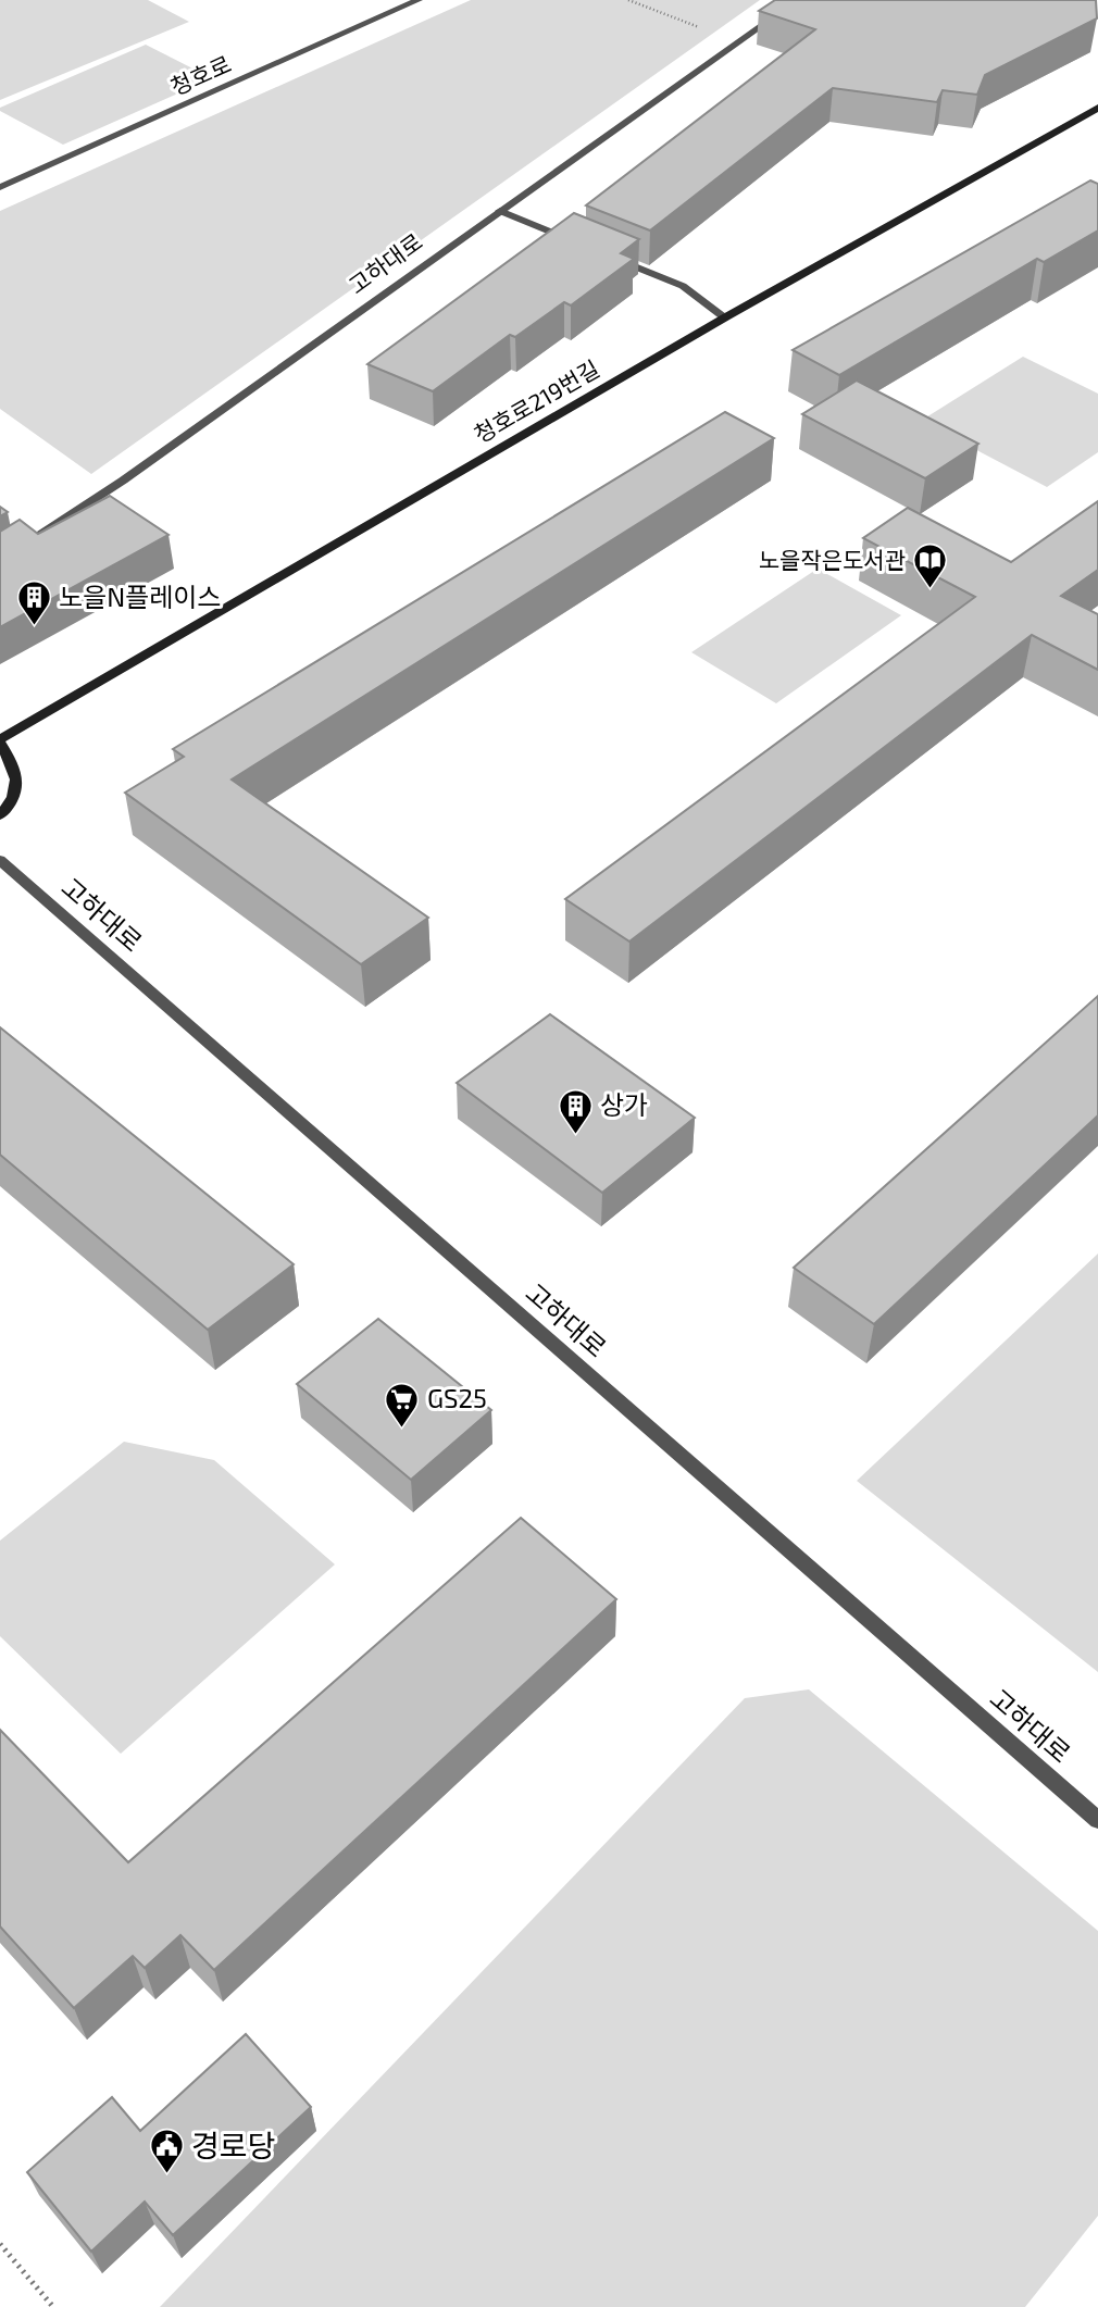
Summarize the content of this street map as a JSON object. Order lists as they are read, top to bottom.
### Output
{
  "streets": {
    "street": ["청호로", "고하대로", "청호로219번길"]
  },
  "places": {
    "library": ["노을작은도서관"],
    "building": ["노을N플레이스", "상가"],
    "supermarket": ["GS25"],
    "public building": ["경로당"]
  }
}
